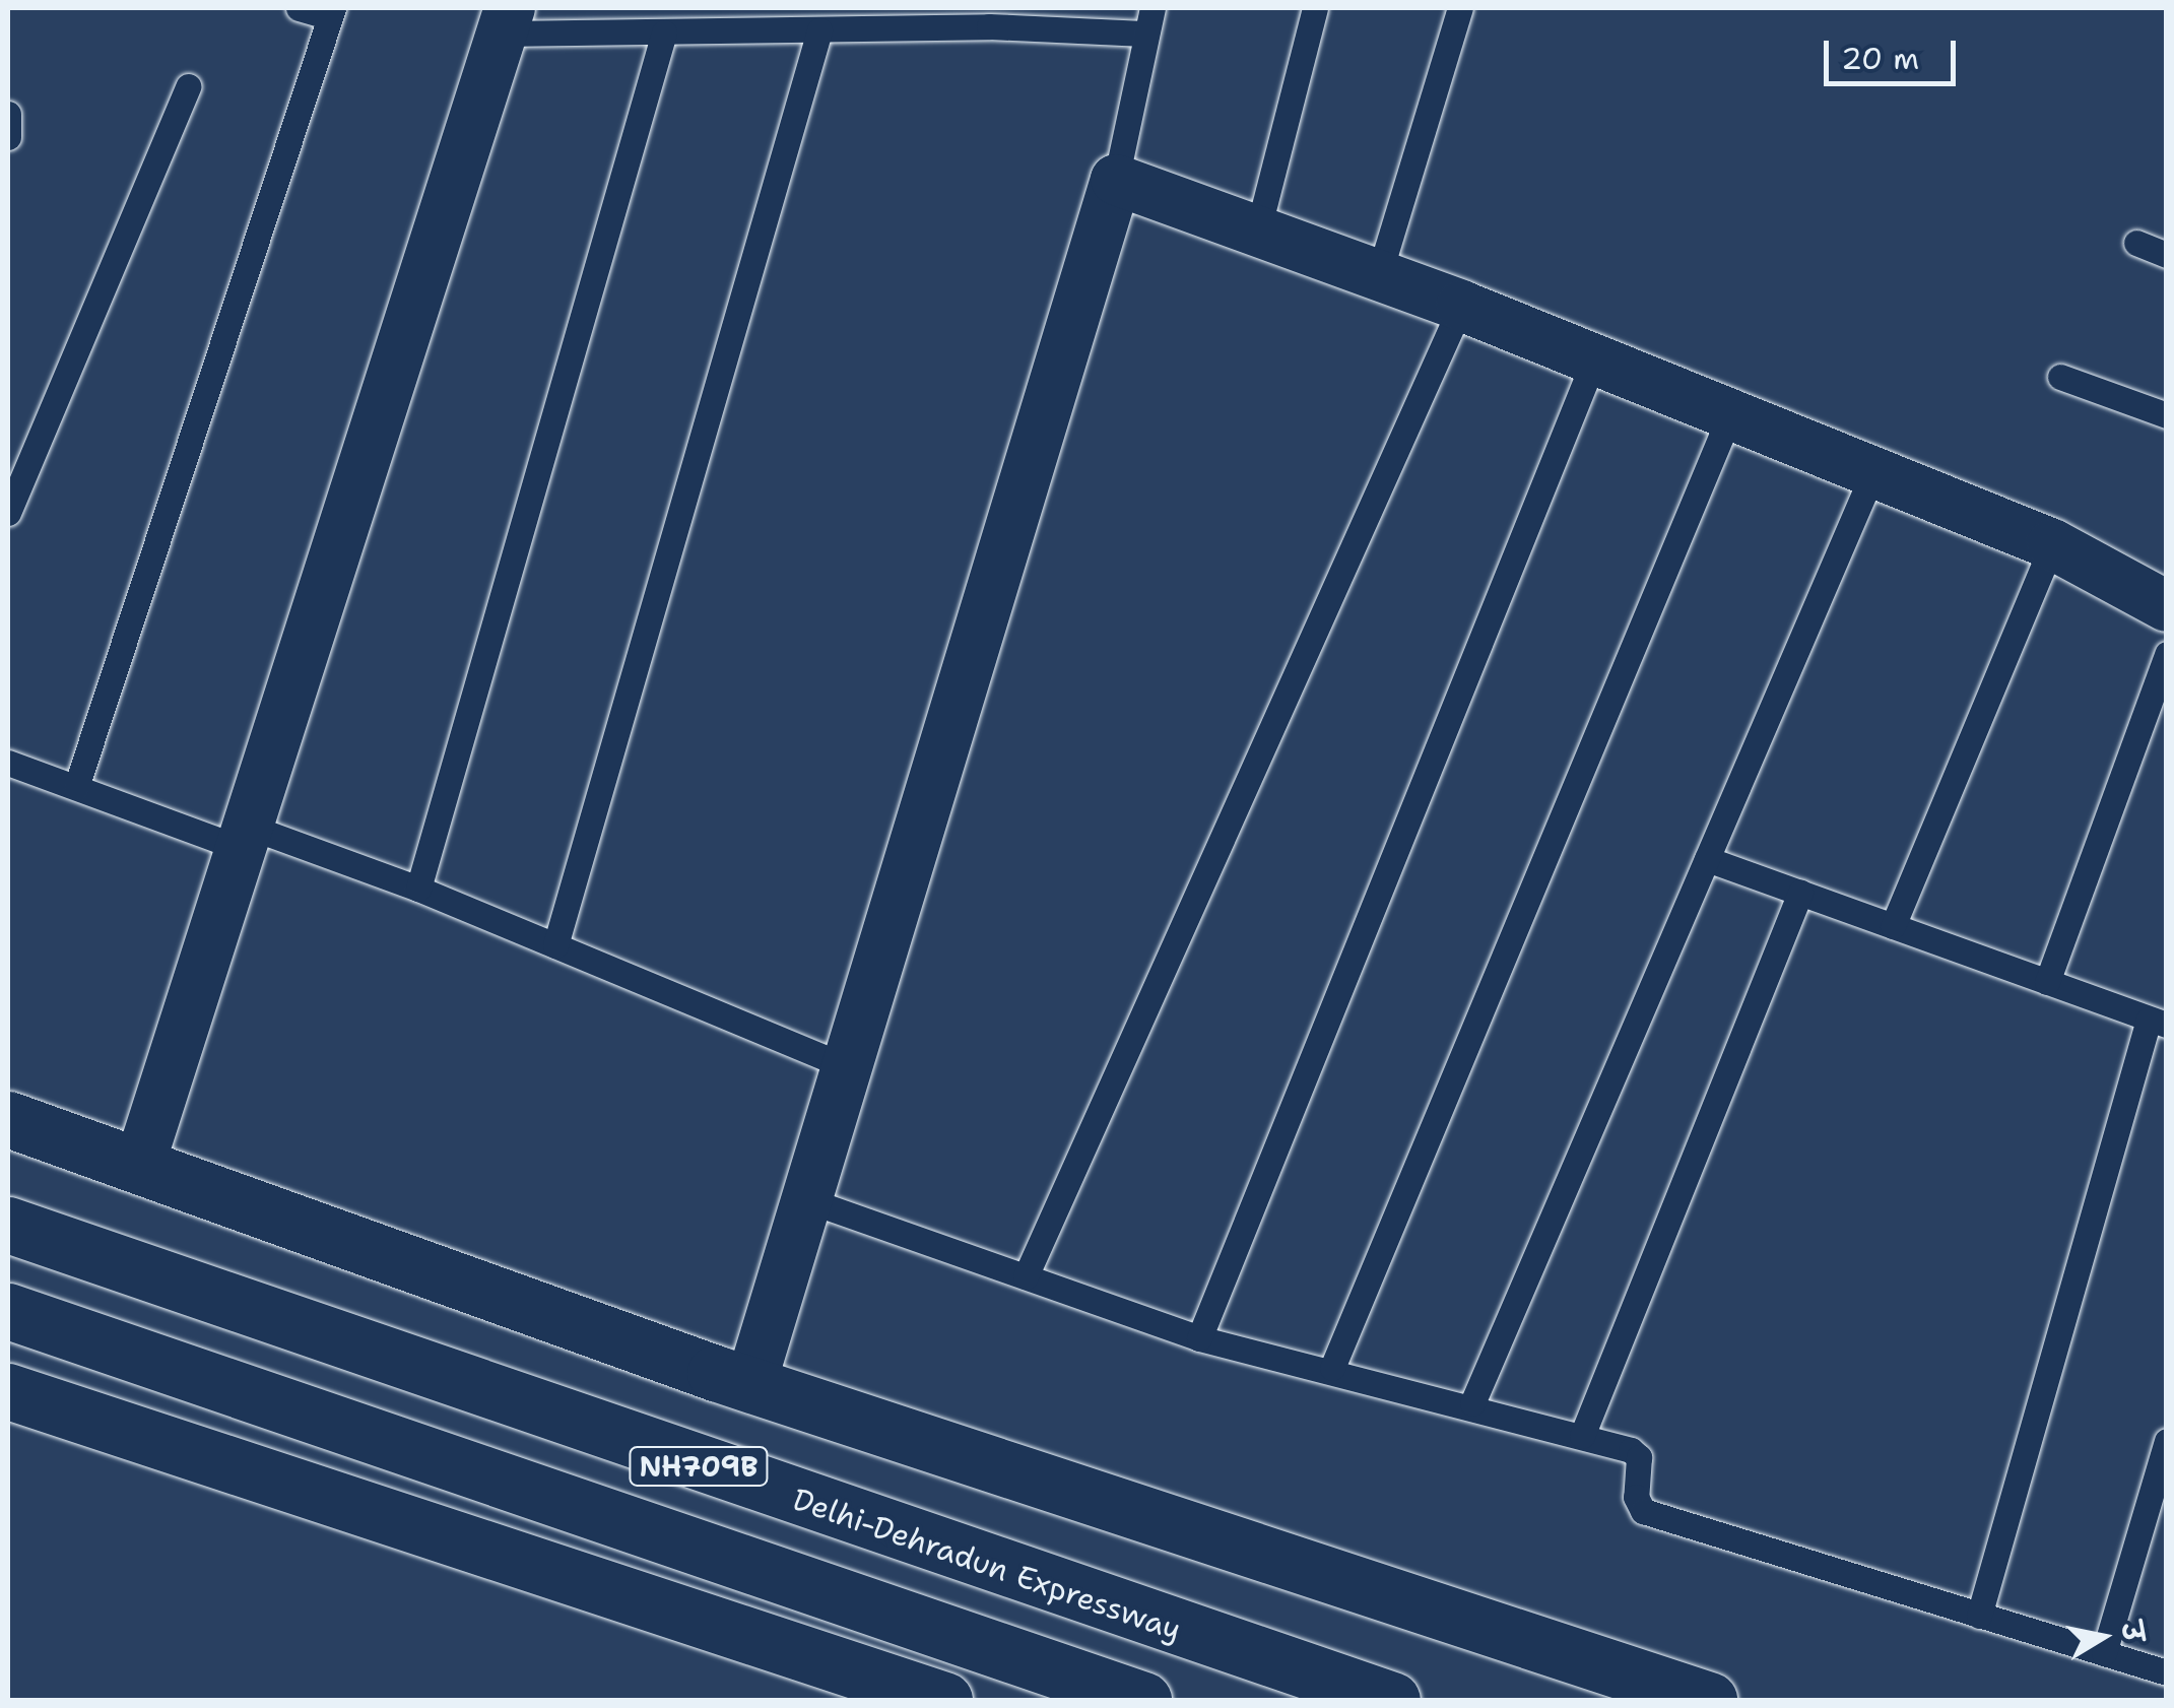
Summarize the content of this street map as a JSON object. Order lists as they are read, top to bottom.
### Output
{
  "streets": {
    "main road": ["NH709B", "Delhi-Dehradun Expressway"]
  },
  "scale_bar": "20 m",
  "north": "right"
}
